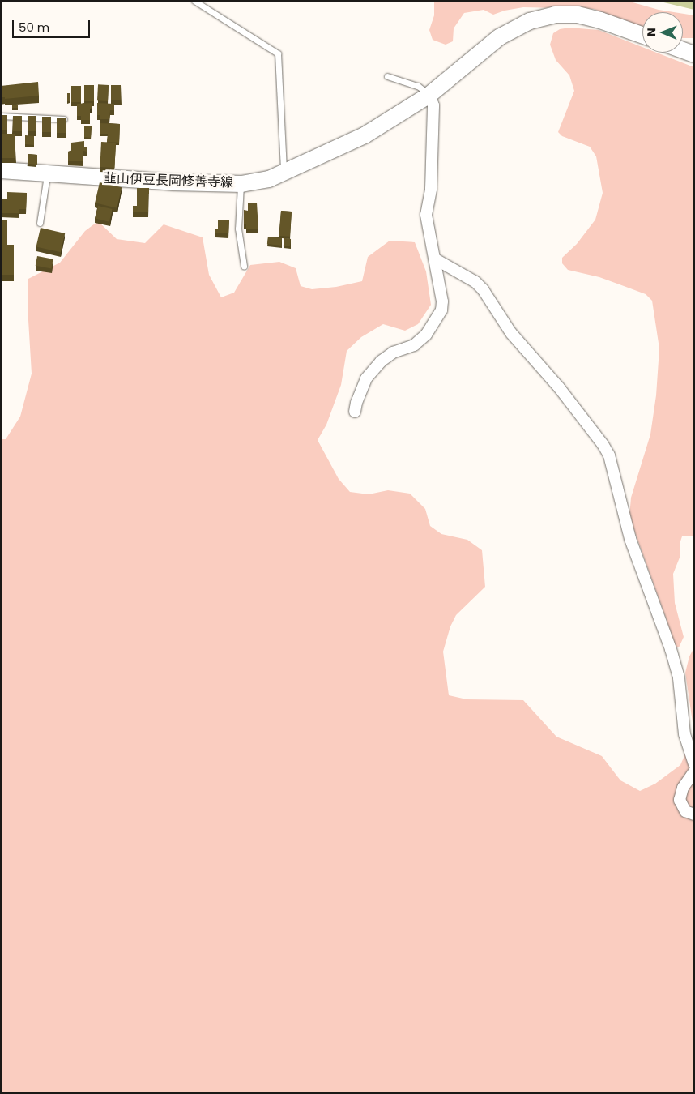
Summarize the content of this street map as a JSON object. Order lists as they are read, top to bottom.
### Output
{
  "streets": {
    "main road": ["韮山伊豆長岡修善寺線"]
  },
  "scale_bar": "50 m",
  "north": "left"
}
